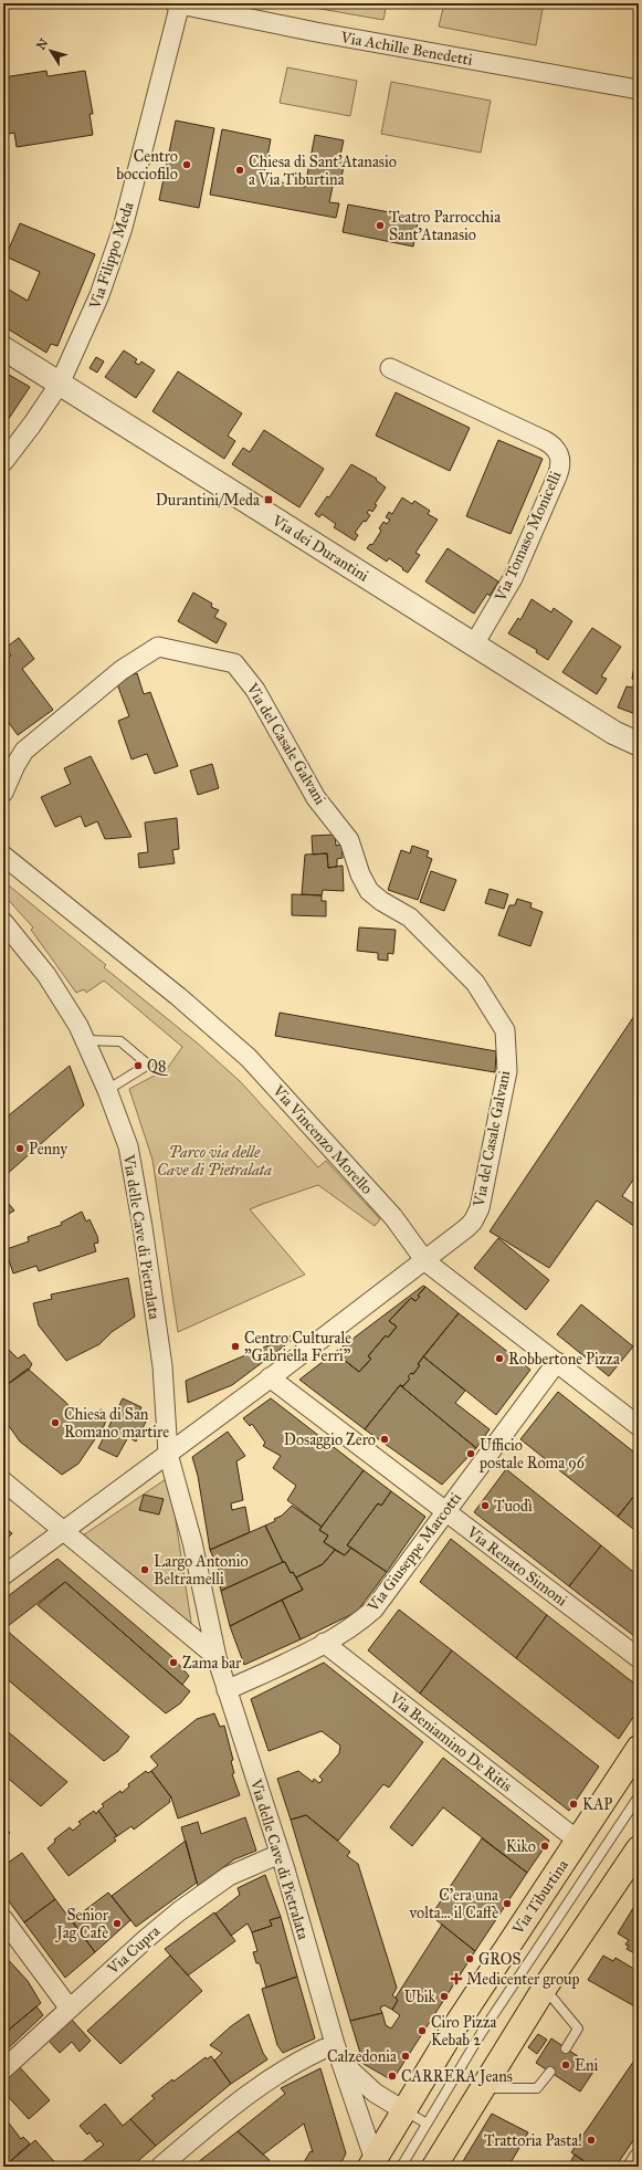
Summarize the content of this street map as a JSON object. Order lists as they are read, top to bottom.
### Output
{
  "streets": {
    "main road": ["Via Tiburtina"],
    "street": [
      "Via Achille Benedetti",
      "Via Filippo Meda",
      "Via Tomaso Monicelli",
      "Via dei Durantini",
      "Via del Casale Galvani",
      "Via Vincenzo Morello",
      "Via delle Cave di Pietralata",
      "Via Giuseppe Marcotti",
      "Via Renato Simoni",
      "Via Beniamino De Ritis",
      "Via Cupra"
    ]
  },
  "crossings": [
    ["Via Achille Benedetti", "Via Filippo Meda"],
    ["Via Filippo Meda", "Via dei Durantini"],
    ["Via Tomaso Monicelli", "Via dei Durantini"],
    ["Via del Casale Galvani", "Via Vincenzo Morello"],
    ["Via del Casale Galvani", "Via delle Cave di Pietralata"],
    ["Via del Casale Galvani", "Via Renato Simoni"],
    ["Via Vincenzo Morello", "Via Giuseppe Marcotti"],
    ["Via delle Cave di Pietralata", "Via Giuseppe Marcotti"],
    ["Via delle Cave di Pietralata", "Via Tiburtina"],
    ["Via delle Cave di Pietralata", "Via Cupra"],
    ["Via Giuseppe Marcotti", "Via Renato Simoni"],
    ["Via Giuseppe Marcotti", "Via Beniamino De Ritis"],
    ["Via Beniamino De Ritis", "Via Tiburtina"]
  ],
  "parks": ["Parco via delle Cave di Pietralata"],
  "places": {
    "other": [
      "Centro bocciofilo",
      "Chiesa di Sant'Atanasio a Via Tiburtina",
      "Teatro Parrocchia Sant'Atanasio",
      "Q8",
      "Penny",
      "Centro Culturale \"Gabriella Ferri\"",
      "Robbertone Pizza",
      "Chiesa di San Romano martire",
      "Dosaggio Zero",
      "Ufficio postale Roma 96",
      "Tuodì",
      "Largo Antonio Beltramelli",
      "Zama bar",
      "KAP",
      "Kiko",
      "C'era una volta... il Caffè",
      "Senior Jag Cafè",
      "GROS",
      "Ubik",
      "Ciro Pizza Kebab 2",
      "Calzedonia",
      "Eni",
      "CARRERA Jeans",
      "Trattoria Pasta!"
    ],
    "transit": ["Durantini/Meda"],
    "health": ["Medicenter group"]
  },
  "north": "top left"
}
